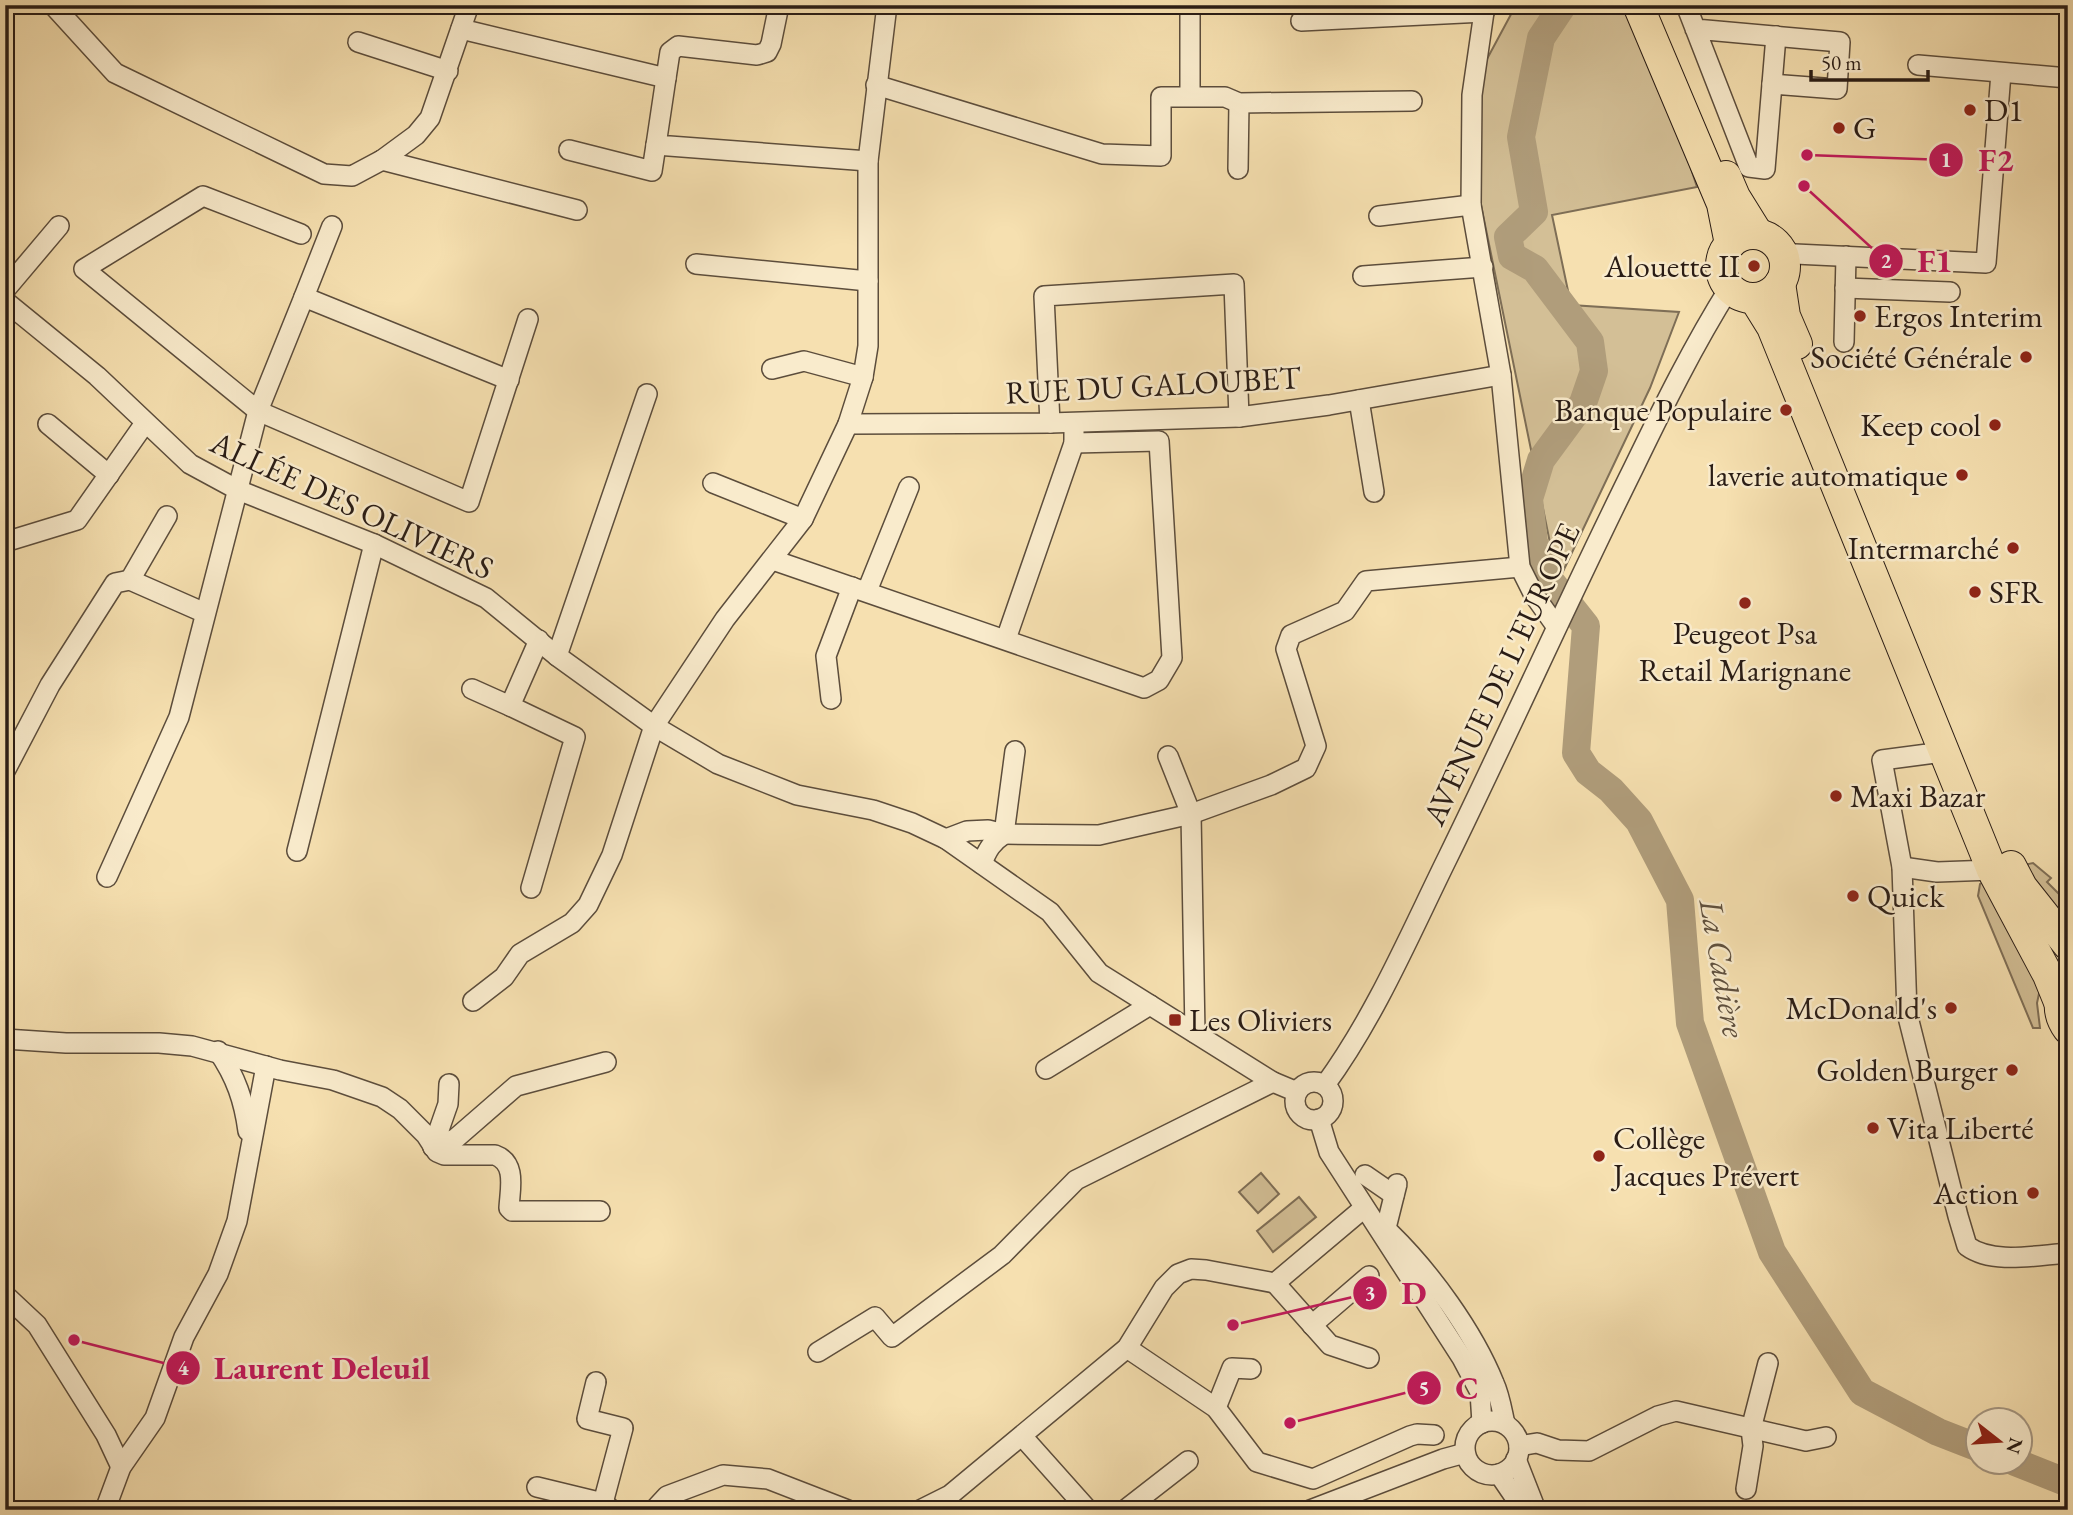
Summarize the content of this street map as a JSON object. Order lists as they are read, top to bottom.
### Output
{
  "streets": {
    "street": ["RUE DU GALOUBET", "ALLÉE DES OLIVIERS", "AVENUE DE L'EUROPE"]
  },
  "crossings": [
    ["ALLÉE DES OLIVIERS", "AVENUE DE L'EUROPE"]
  ],
  "water": ["La Cadière"],
  "places": {
    "other": [
      "D1",
      "G",
      "F2",
      "F1",
      "Alouette II",
      "Ergos Interim",
      "Société Générale",
      "Banque Populaire",
      "Keep cool",
      "laverie automatique",
      "Intermarché",
      "SFR",
      "Peugeot Psa Retail Marignane",
      "Maxi Bazar",
      "Quick",
      "McDonald's",
      "Golden Burger",
      "Vita Liberté",
      "Collège Jacques Prévert",
      "Action",
      "D",
      "Laurent Deleuil",
      "C"
    ],
    "transit": ["Les Oliviers"]
  },
  "scale_bar": "50 m",
  "north": "right"
}
